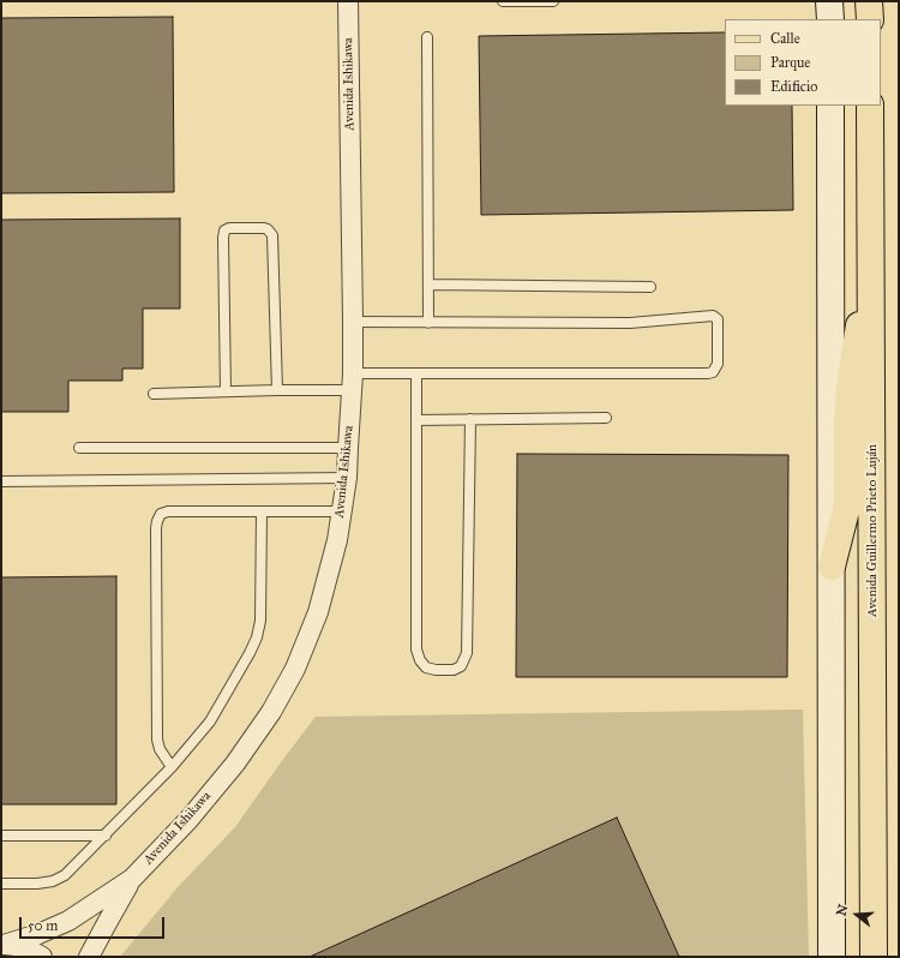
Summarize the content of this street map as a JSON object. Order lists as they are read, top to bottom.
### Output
{
  "streets": {
    "main road": ["Avenida Guillermo Prieto Luján"],
    "street": ["Avenida Ishikawa"]
  },
  "legend": ["Calle", "Parque", "Edificio"],
  "scale_bar": "50 m",
  "north": "left"
}
